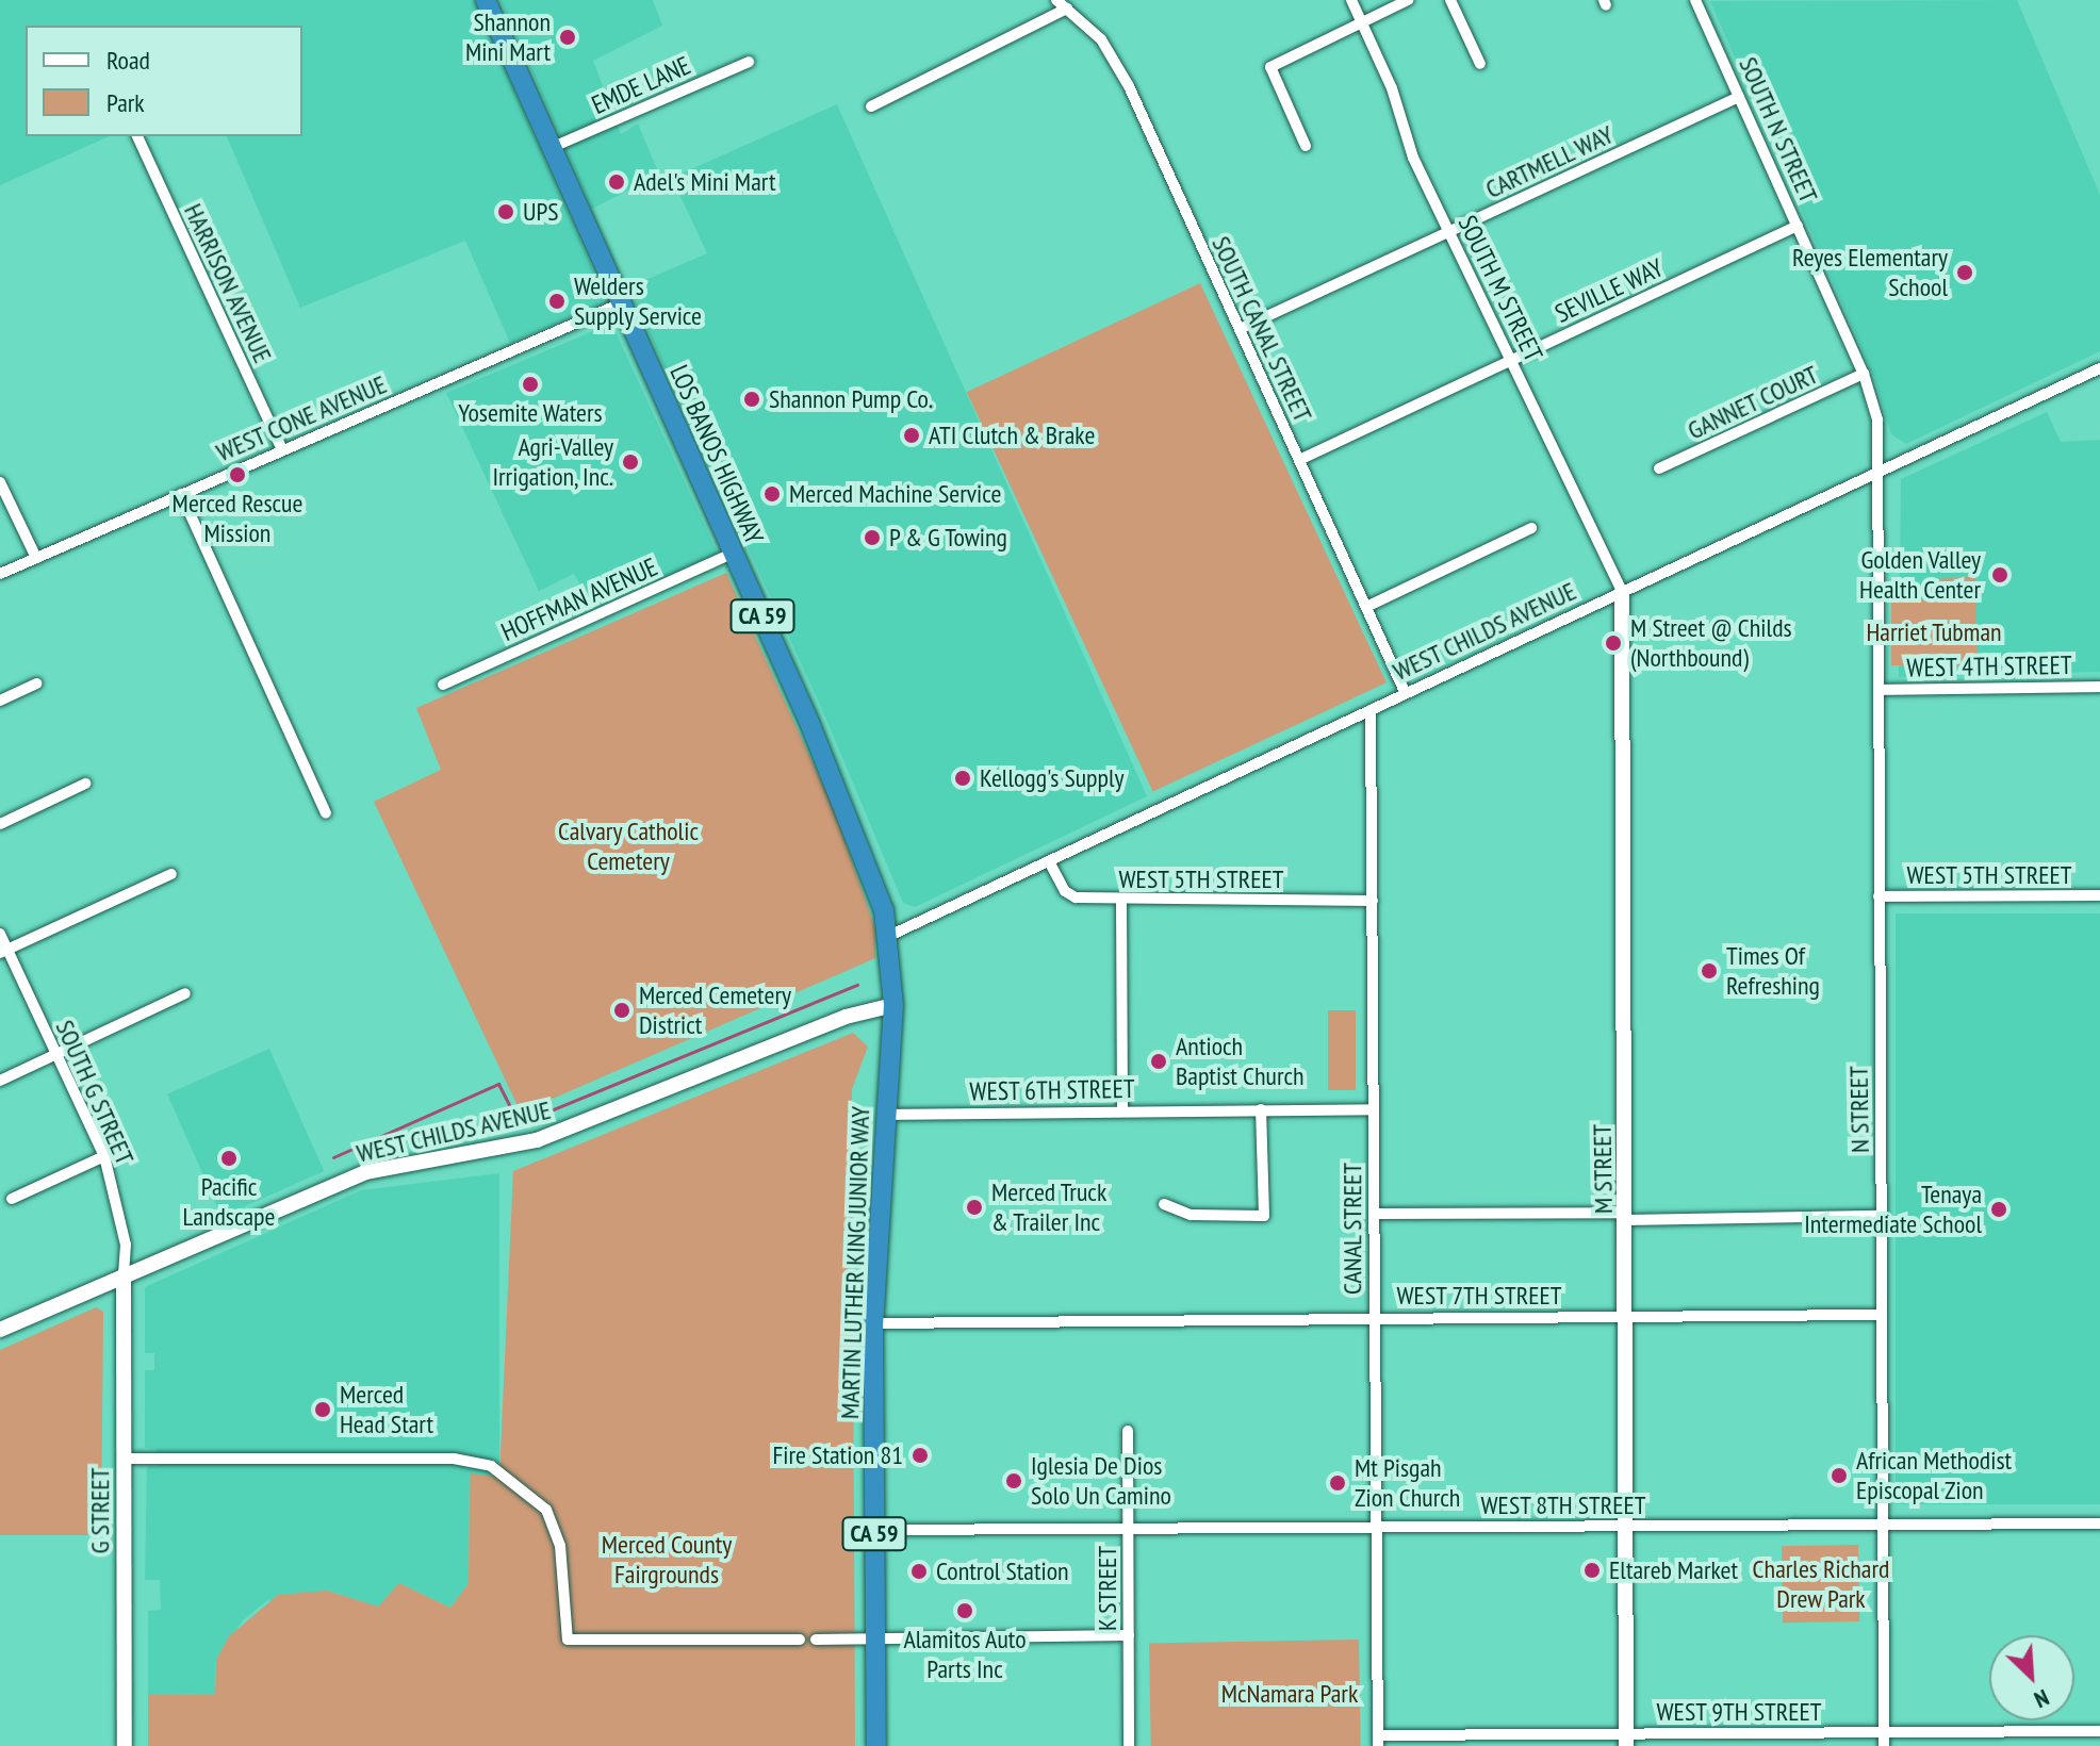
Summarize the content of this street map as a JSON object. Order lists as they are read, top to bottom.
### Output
{
  "streets": {
    "highway": ["LOS BANOS HIGHWAY", "CA 59", "MARTIN LUTHER KING JUNIOR WAY"],
    "main road": ["WEST CHILDS AVENUE", "M STREET", "G STREET"],
    "street": [
      "EMDE LANE",
      "SOUTH N STREET",
      "CARTMELL WAY",
      "HARRISON AVENUE",
      "SOUTH M STREET",
      "SEVILLE WAY",
      "SOUTH CANAL STREET",
      "GANNET COURT",
      "WEST CONE AVENUE",
      "HOFFMAN AVENUE",
      "WEST 4TH STREET",
      "WEST 5TH STREET",
      "WEST 6TH STREET",
      "SOUTH G STREET",
      "N STREET",
      "CANAL STREET",
      "WEST 7TH STREET",
      "WEST 8TH STREET",
      "K STREET",
      "WEST 9TH STREET"
    ]
  },
  "crossings": [
    ["EMDE LANE", "LOS BANOS HIGHWAY"],
    ["SOUTH N STREET", "CARTMELL WAY"],
    ["SOUTH N STREET", "SEVILLE WAY"],
    ["SOUTH N STREET", "GANNET COURT"],
    ["SOUTH N STREET", "WEST CHILDS AVENUE"],
    ["SOUTH N STREET", "N STREET"],
    ["CARTMELL WAY", "SOUTH M STREET"],
    ["CARTMELL WAY", "SOUTH CANAL STREET"],
    ["HARRISON AVENUE", "WEST CONE AVENUE"],
    ["SOUTH M STREET", "SEVILLE WAY"],
    ["SOUTH M STREET", "WEST CHILDS AVENUE"],
    ["SOUTH M STREET", "M STREET"],
    ["SEVILLE WAY", "SOUTH CANAL STREET"],
    ["SOUTH CANAL STREET", "WEST CHILDS AVENUE"],
    ["WEST CONE AVENUE", "LOS BANOS HIGHWAY"],
    ["LOS BANOS HIGHWAY", "HOFFMAN AVENUE"],
    ["LOS BANOS HIGHWAY", "WEST CHILDS AVENUE"],
    ["LOS BANOS HIGHWAY", "MARTIN LUTHER KING JUNIOR WAY"],
    ["WEST CHILDS AVENUE", "WEST 5TH STREET"],
    ["WEST CHILDS AVENUE", "SOUTH G STREET"],
    ["WEST CHILDS AVENUE", "N STREET"],
    ["WEST CHILDS AVENUE", "M STREET"],
    ["WEST CHILDS AVENUE", "CANAL STREET"],
    ["WEST CHILDS AVENUE", "MARTIN LUTHER KING JUNIOR WAY"],
    ["WEST CHILDS AVENUE", "G STREET"],
    ["WEST 4TH STREET", "N STREET"],
    ["WEST 5TH STREET", "N STREET"],
    ["WEST 5TH STREET", "CANAL STREET"],
    ["WEST 6TH STREET", "CANAL STREET"],
    ["WEST 6TH STREET", "MARTIN LUTHER KING JUNIOR WAY"],
    ["SOUTH G STREET", "G STREET"],
    ["N STREET", "WEST 7TH STREET"],
    ["N STREET", "WEST 8TH STREET"],
    ["N STREET", "WEST 9TH STREET"],
    ["M STREET", "WEST 7TH STREET"],
    ["M STREET", "WEST 8TH STREET"],
    ["M STREET", "WEST 9TH STREET"],
    ["CANAL STREET", "WEST 7TH STREET"],
    ["CANAL STREET", "WEST 8TH STREET"],
    ["CANAL STREET", "WEST 9TH STREET"],
    ["MARTIN LUTHER KING JUNIOR WAY", "WEST 7TH STREET"],
    ["MARTIN LUTHER KING JUNIOR WAY", "WEST 8TH STREET"],
    ["WEST 8TH STREET", "K STREET"]
  ],
  "parks": [
    "Harriet Tubman",
    "Calvary Catholic Cemetery",
    "Merced County Fairgrounds",
    "Charles Richard Drew Park",
    "McNamara Park"
  ],
  "places": [
    "Shannon Mini Mart",
    "Adel's Mini Mart",
    "UPS",
    "Reyes Elementary School",
    "Welders Supply Service",
    "Yosemite Waters",
    "Shannon Pump Co.",
    "ATI Clutch & Brake",
    "Agri-Valley Irrigation, Inc.",
    "Merced Rescue Mission",
    "Merced Machine Service",
    "P & G Towing",
    "Golden Valley Health Center",
    "M Street @ Childs (Northbound)",
    "Kellogg's Supply",
    "Times Of Refreshing",
    "Merced Cemetery District",
    "Antioch Baptist Church",
    "Pacific Landscape",
    "Merced Truck & Trailer Inc",
    "Tenaya Intermediate School",
    "Merced Head Start",
    "Fire Station 81",
    "African Methodist Episcopal Zion",
    "Iglesia De Dios Solo Un Camino",
    "Mt Pisgah Zion Church",
    "Eltareb Market",
    "Control Station",
    "Alamitos Auto Parts Inc"
  ],
  "legend": ["Road", "Park"],
  "north": "bottom right"
}
